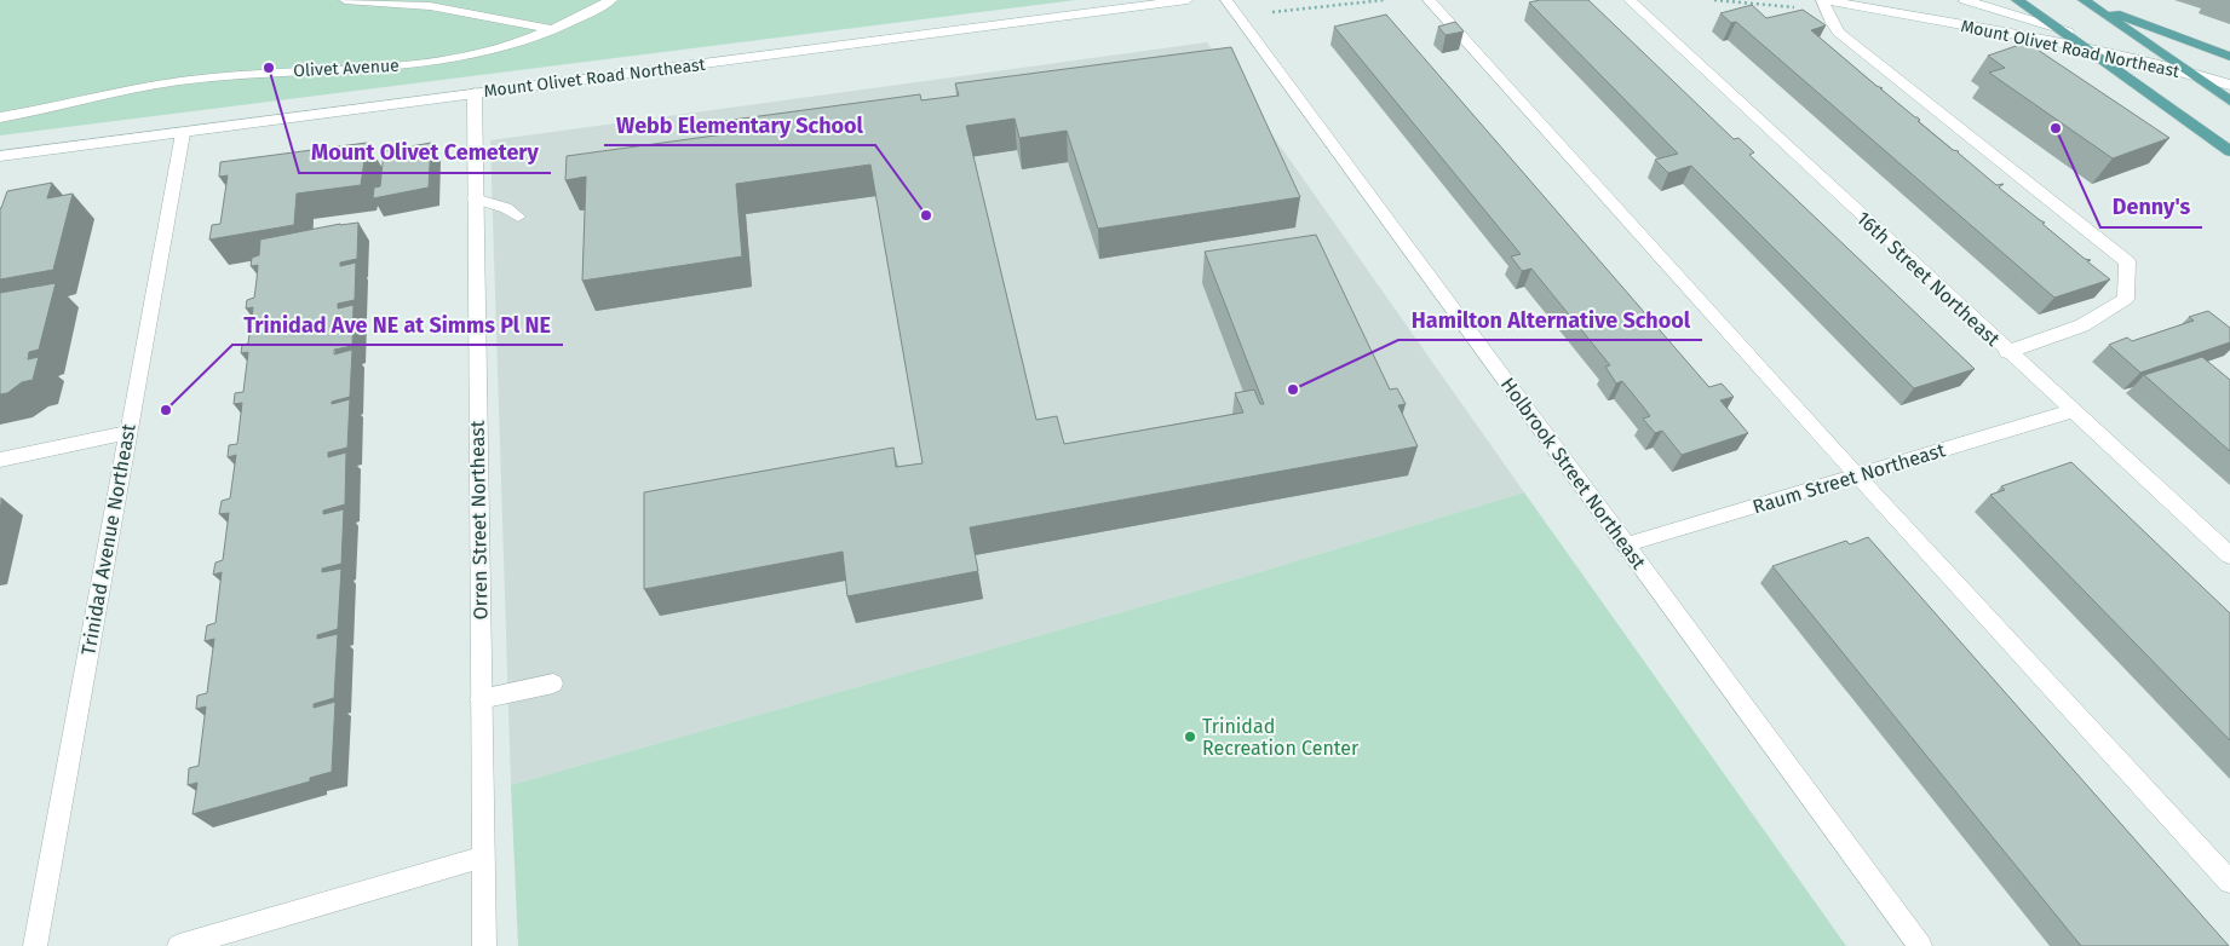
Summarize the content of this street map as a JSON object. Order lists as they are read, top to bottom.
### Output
{
  "streets": {
    "street": [
      "Mount Olivet Road Northeast",
      "Olivet Avenue",
      "16th Street Northeast",
      "Holbrook Street Northeast",
      "Raum Street Northeast",
      "Orren Street Northeast",
      "Trinidad Avenue Northeast"
    ]
  },
  "crossings": [
    ["Mount Olivet Road Northeast", "Orren Street Northeast"],
    ["Mount Olivet Road Northeast", "Trinidad Avenue Northeast"],
    ["16th Street Northeast", "Raum Street Northeast"],
    ["Holbrook Street Northeast", "Raum Street Northeast"]
  ],
  "places": [
    "Mount Olivet Cemetery",
    "Denny's",
    "Webb Elementary School",
    "Hamilton Alternative School",
    "Trinidad Ave NE at Simms Pl NE",
    "Trinidad Recreation Center"
  ]
}
